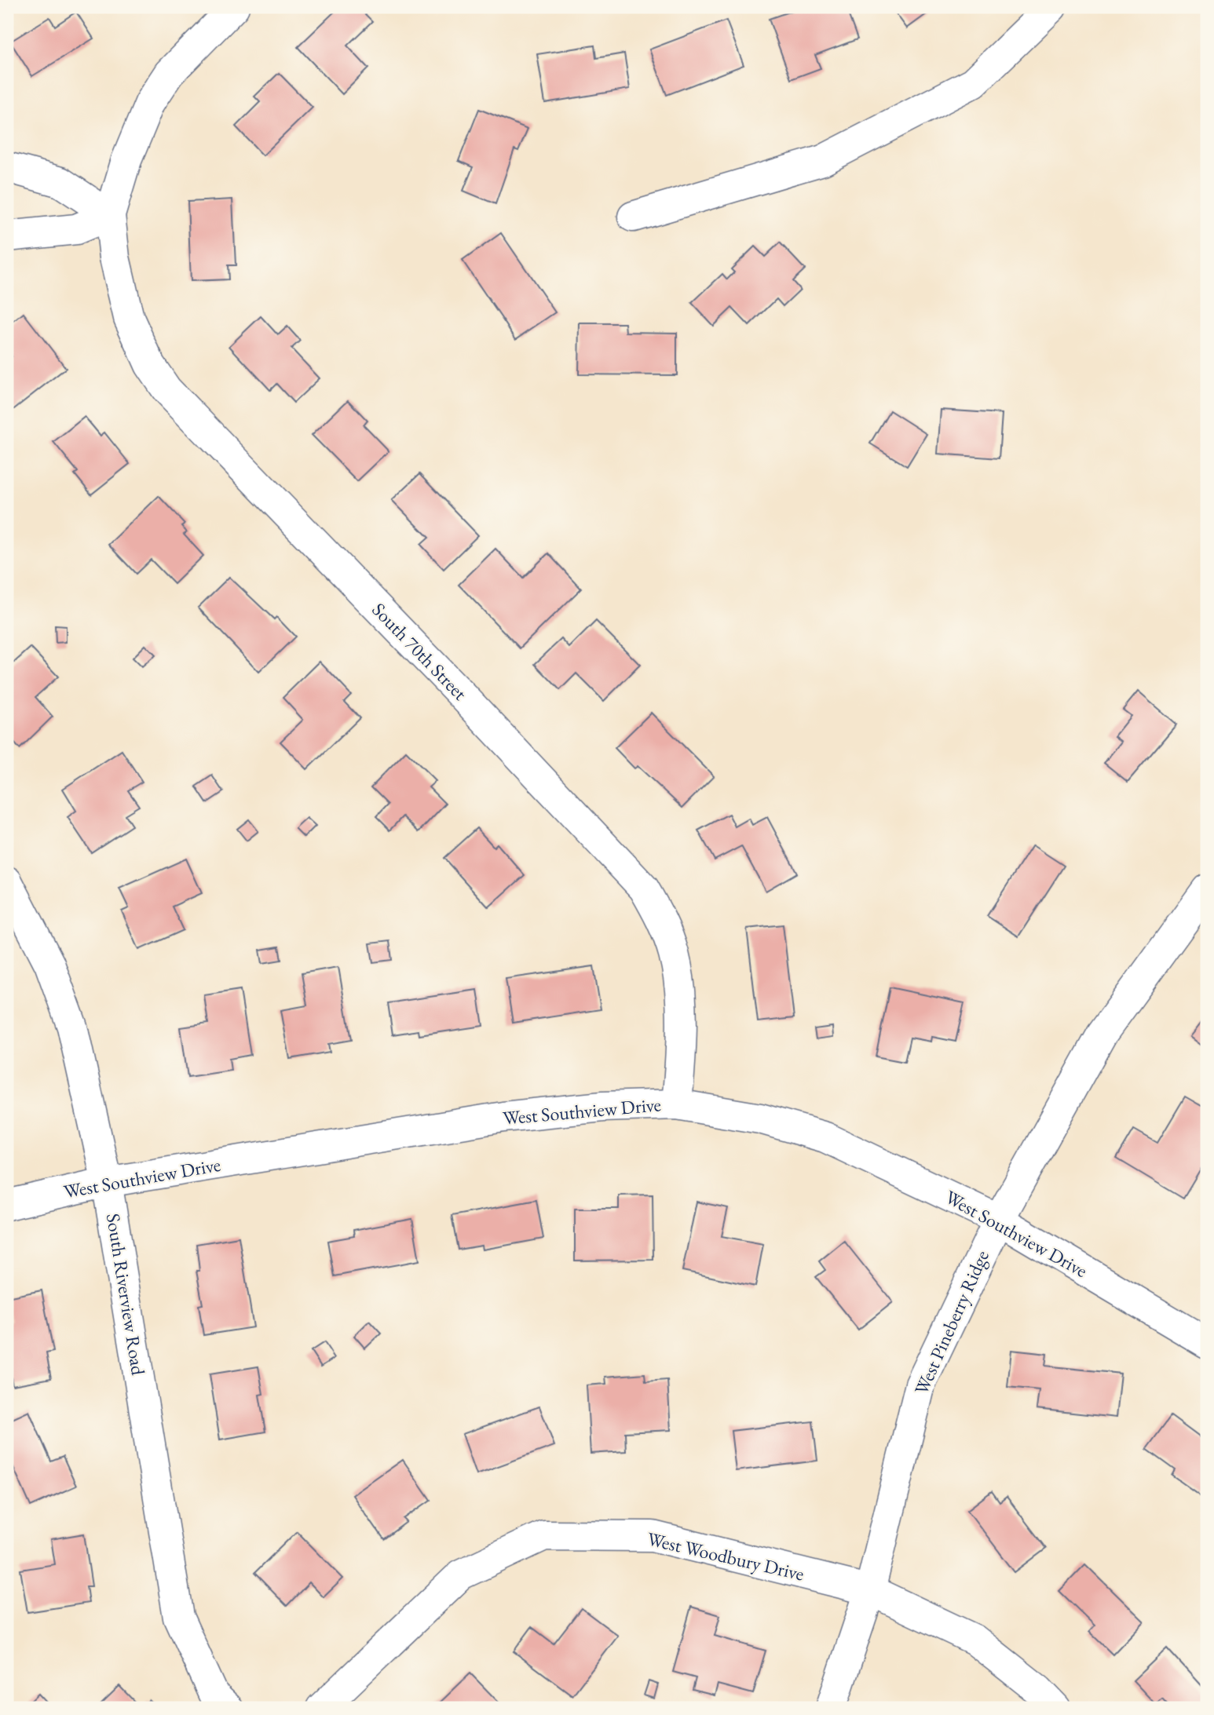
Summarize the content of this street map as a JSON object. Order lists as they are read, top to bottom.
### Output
{
  "streets": {
    "street": [
      "South 70th Street",
      "West Southview Drive",
      "South Riverview Road",
      "West Pineberry Ridge",
      "West Woodbury Drive"
    ]
  },
  "crossings": [
    ["South 70th Street", "West Southview Drive"],
    ["West Southview Drive", "South Riverview Road"],
    ["West Southview Drive", "West Pineberry Ridge"],
    ["West Pineberry Ridge", "West Woodbury Drive"]
  ]
}
